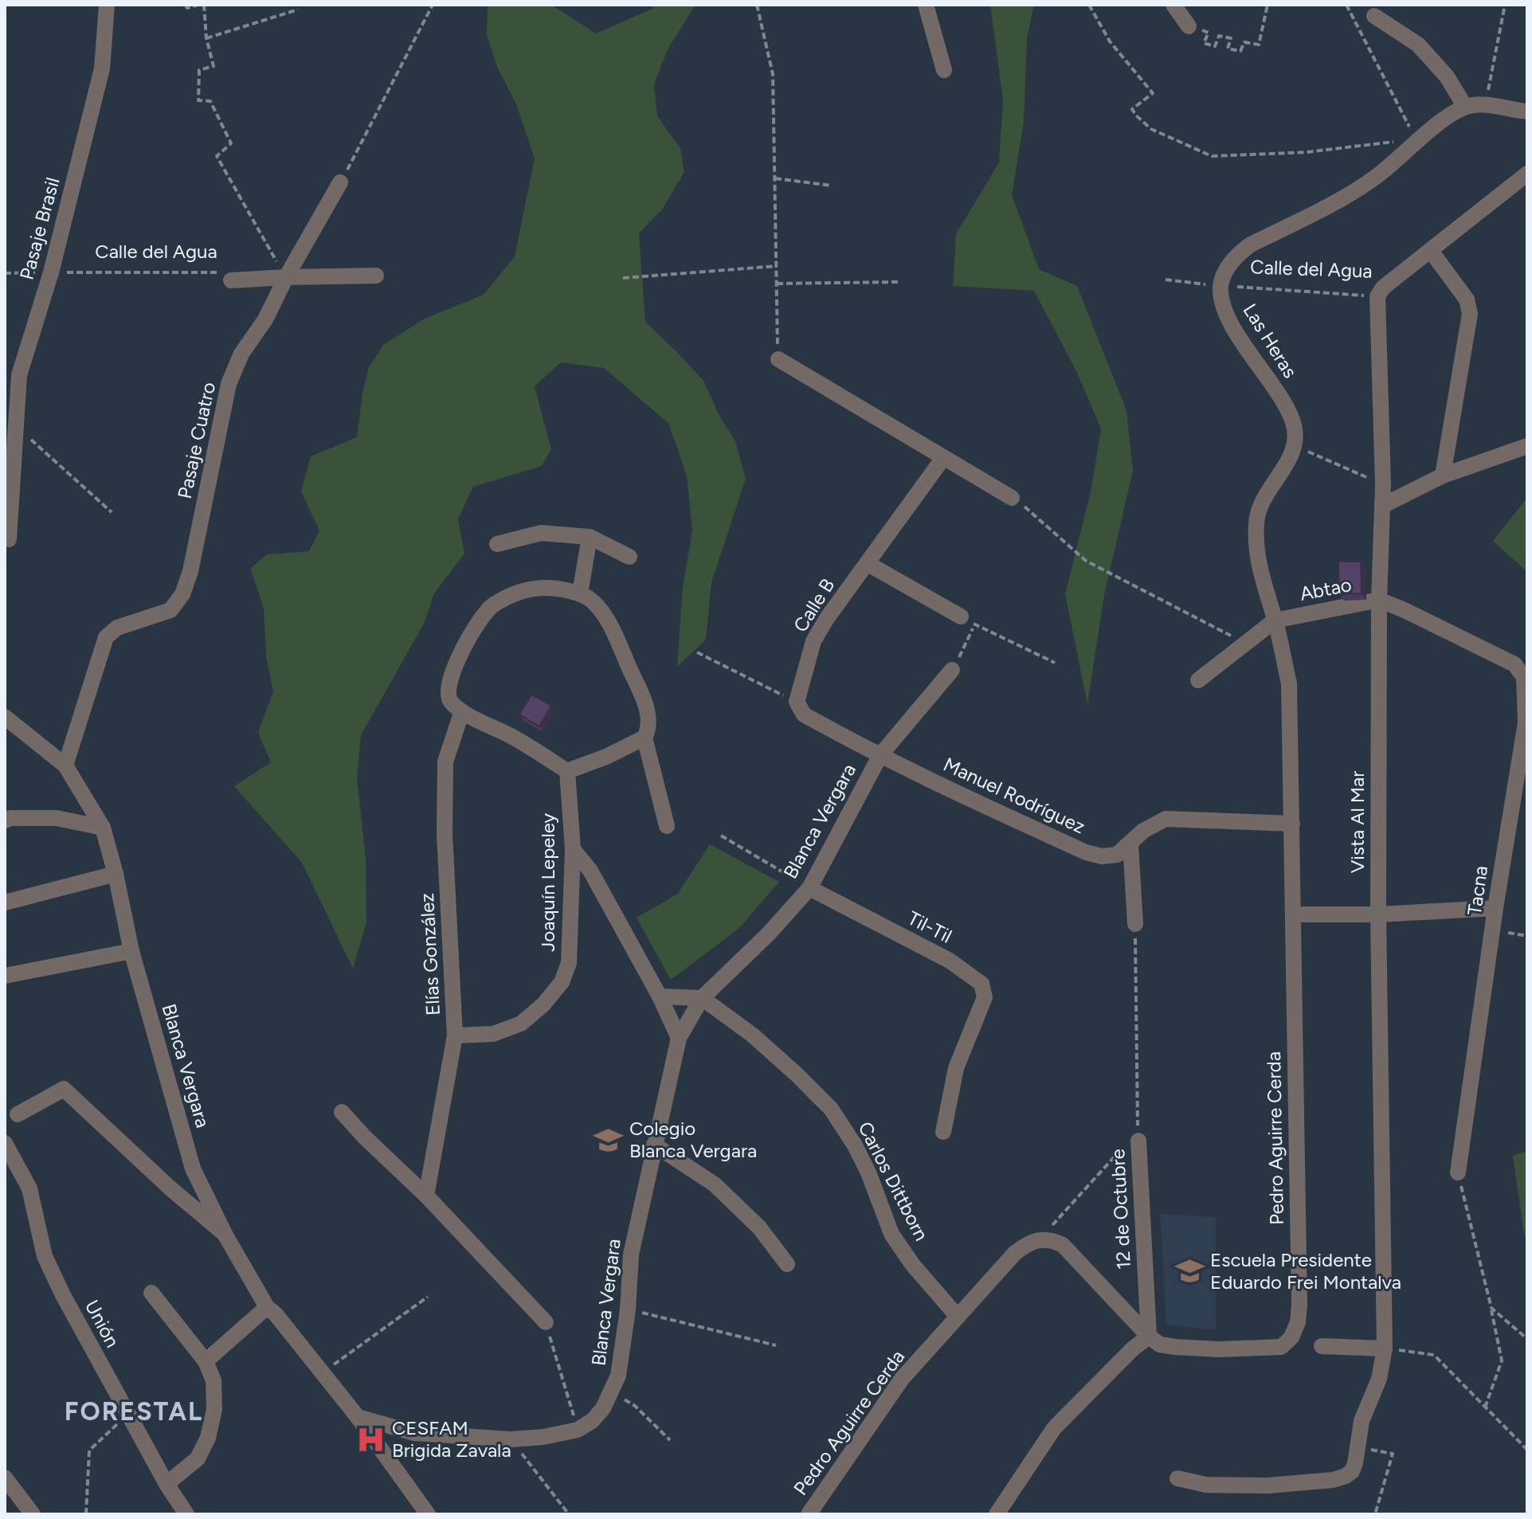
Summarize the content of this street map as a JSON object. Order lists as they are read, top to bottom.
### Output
{
  "streets": {
    "street": [
      "Pasaje Brasil",
      "Calle del Agua",
      "Las Heras",
      "Pasaje Cuatro",
      "Abtao",
      "Calle B",
      "Manuel Rodríguez",
      "Blanca Vergara",
      "Vista Al Mar",
      "Joaquín Lepeley",
      "Tacna",
      "Til-Til",
      "Elías González",
      "Pedro Aguirre Cerda",
      "Carlos Dittborn",
      "12 de Octubre",
      "Unión"
    ]
  },
  "crossings": [
    ["Pasaje Brasil", "Calle del Agua"],
    ["Calle del Agua", "Las Heras"],
    ["Calle del Agua", "Pasaje Cuatro"],
    ["Calle del Agua", "Vista Al Mar"],
    ["Pasaje Cuatro", "Blanca Vergara"],
    ["Abtao", "Vista Al Mar"],
    ["Abtao", "Tacna"],
    ["Abtao", "Pedro Aguirre Cerda"],
    ["Manuel Rodríguez", "Blanca Vergara"],
    ["Blanca Vergara", "Til-Til"],
    ["Blanca Vergara", "Carlos Dittborn"],
    ["Joaquín Lepeley", "Elías González"],
    ["Pedro Aguirre Cerda", "Carlos Dittborn"],
    ["Pedro Aguirre Cerda", "12 de Octubre"]
  ],
  "districts": ["FORESTAL"],
  "places": {
    "school or university": ["Colegio Blanca Vergara", "Escuela Presidente Eduardo Frei Montalva"],
    "hospital": ["CESFAM Brigida Zavala"]
  }
}
